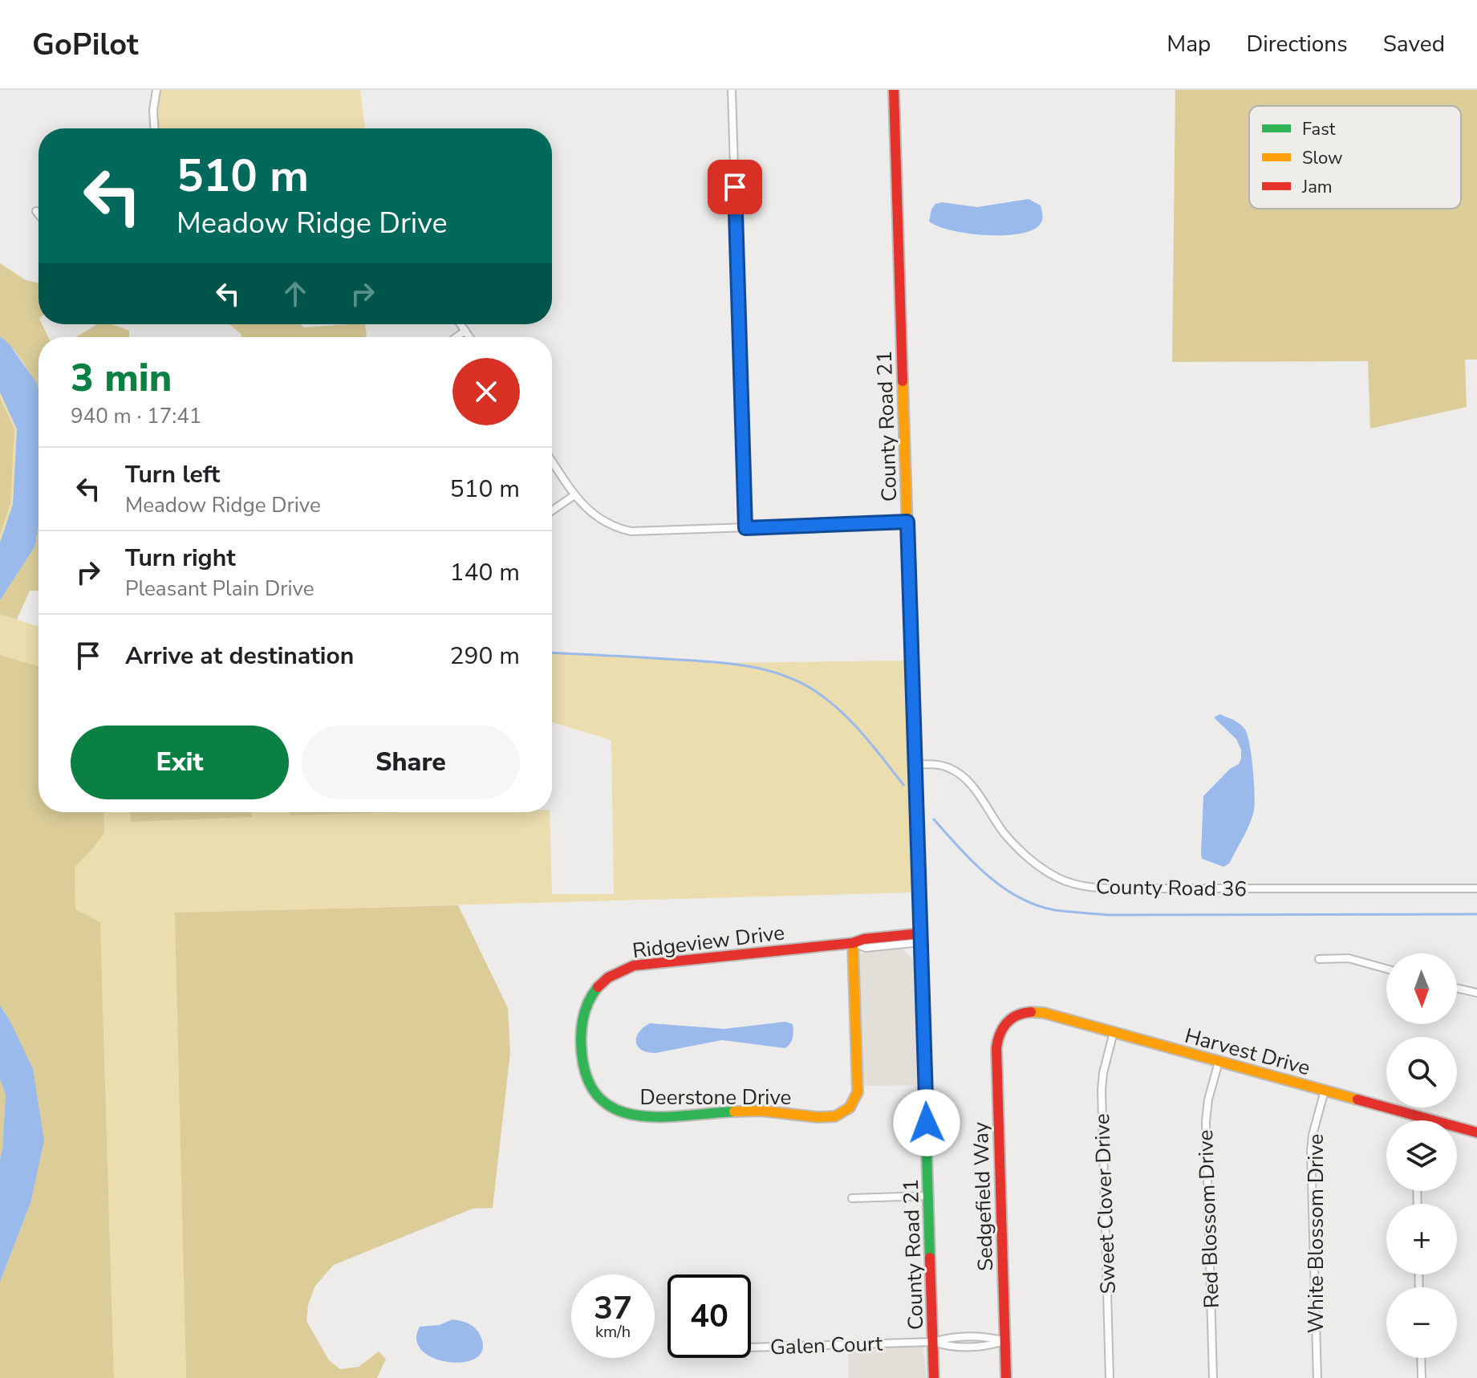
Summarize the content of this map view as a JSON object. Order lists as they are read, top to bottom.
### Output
{
  "streets": {
    "street": [
      "County Road 21",
      "County Road 36",
      "Ridgeview Drive",
      "Harvest Drive",
      "Deerstone Drive",
      "Sedgefield Way",
      "Sweet Clover Drive",
      "Red Blossom Drive",
      "White Blossom Drive",
      "Galen Court"
    ]
  },
  "crossings": [
    ["County Road 21", "County Road 36"],
    ["County Road 21", "Ridgeview Drive"],
    ["County Road 21", "Galen Court"],
    ["Ridgeview Drive", "Deerstone Drive"],
    ["Harvest Drive", "Sedgefield Way"],
    ["Harvest Drive", "Sweet Clover Drive"],
    ["Harvest Drive", "Red Blossom Drive"],
    ["Harvest Drive", "White Blossom Drive"],
    ["Sedgefield Way", "Galen Court"]
  ],
  "legend": ["Fast", "Slow", "Jam"],
  "north": "bottom",
  "page": {
    "header": "GoPilot",
    "nav": ["Map", "Directions", "Saved"],
    "turn": ["510 m", "Meadow Ridge Drive"],
    "heading": ["3 min", "940 m · 17:41"],
    "list": [
      {
        "name": "Turn left",
        "note": "Meadow Ridge Drive",
        "value": "510 m"
      },
      {
        "name": "Turn right",
        "note": "Pleasant Plain Drive",
        "value": "140 m"
      },
      {
        "name": "Arrive at destination",
        "value": "290 m"
      }
    ],
    "buttons": ["Exit", "Share"],
    "map_buttons": ["+", "−"],
    "speed": "37 km/h",
    "limit": "40"
  }
}
